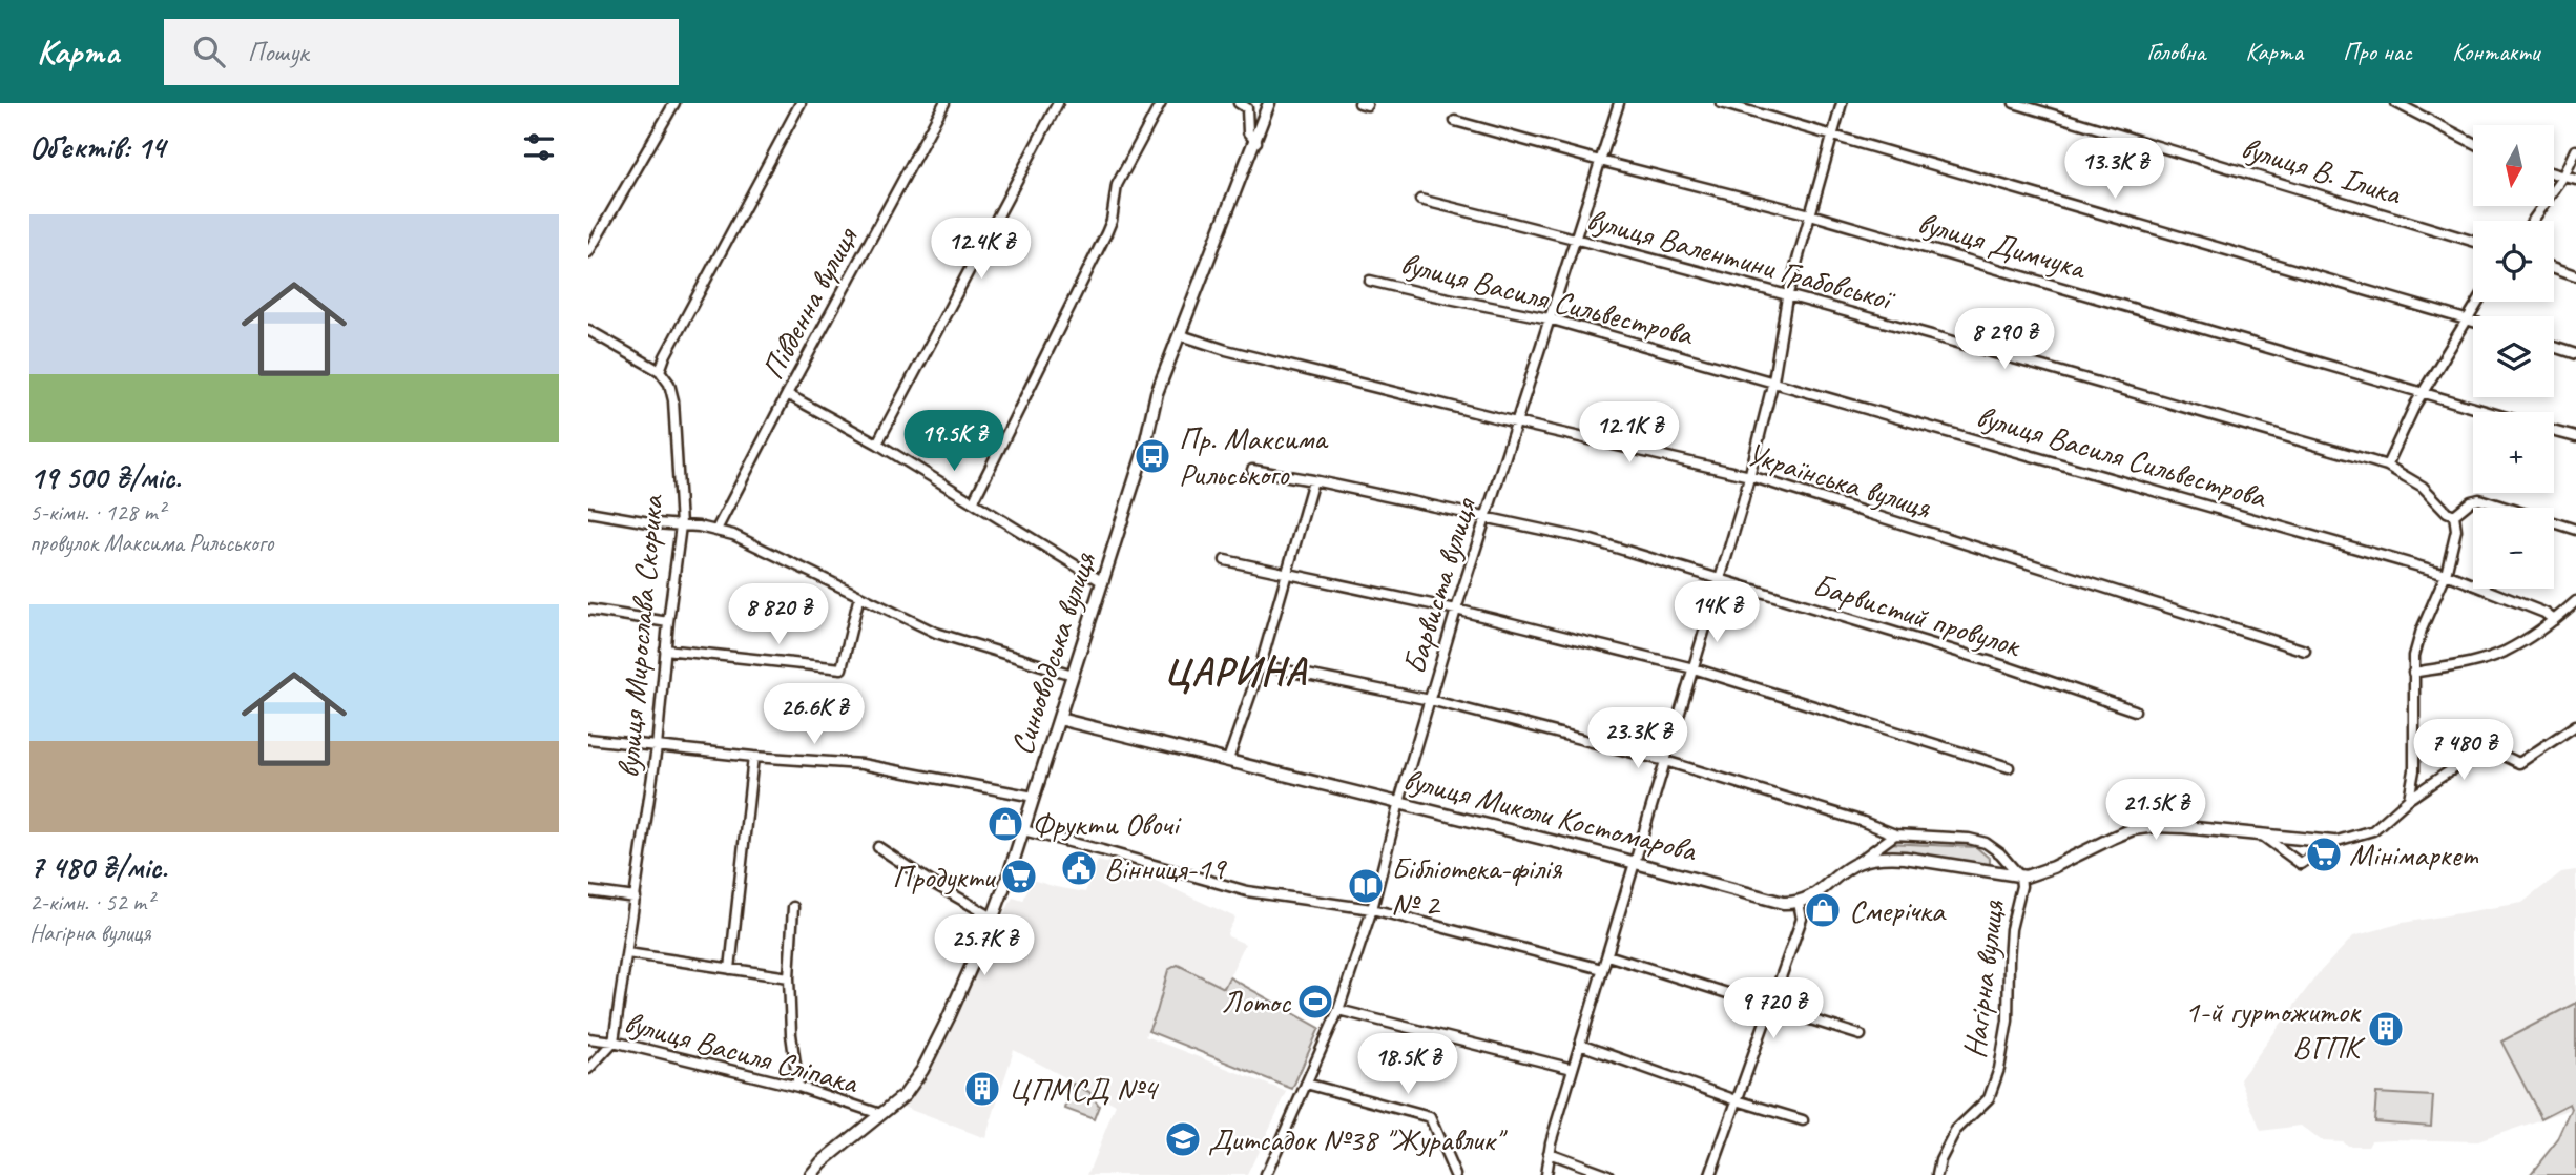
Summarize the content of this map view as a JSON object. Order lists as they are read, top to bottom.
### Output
{
  "streets": {
    "street": [
      "вулиця В. Ілика",
      "вулиця Димчука",
      "вулиця Валентини Грабовської",
      "вулиця Василя Сильвестрова",
      "Південна вулиця",
      "Українська вулиця",
      "Барвиста вулиця",
      "Барвистий провулок",
      "вулиця Мирослава Скорика",
      "Синьоводська вулиця",
      "вулиця Миколи Костомарова",
      "Нагірна вулиця",
      "вулиця Василя Сліпака"
    ]
  },
  "crossings": [
    ["вулиця Димчука", "Барвиста вулиця"],
    ["вулиця Валентини Грабовської", "Барвиста вулиця"],
    ["вулиця Василя Сильвестрова", "Барвиста вулиця"],
    ["Українська вулиця", "Барвиста вулиця"],
    ["Українська вулиця", "Синьоводська вулиця"],
    ["Барвиста вулиця", "Барвистий провулок"],
    ["Барвиста вулиця", "вулиця Миколи Костомарова"],
    ["вулиця Мирослава Скорика", "вулиця Василя Сліпака"],
    ["Синьоводська вулиця", "вулиця Миколи Костомарова"],
    ["Синьоводська вулиця", "вулиця Василя Сліпака"]
  ],
  "districts": ["ЦАРИНА"],
  "places": {
    "bus stop": ["Пр. Максима Рильського"],
    "shop": ["Фрукти Овочі", "Смерічка"],
    "supermarket": ["Мінімаркет", "Продукти"],
    "public building": ["Вінниця-19"],
    "library": ["Бібліотека-філія № 2"],
    "sports": ["Лотос"],
    "building": ["1-й гуртожиток ВГПК", "ЦПМСД №4"],
    "school or university": ["Дитсадок №38 \"Журавлик\""]
  },
  "north": "bottom",
  "page": {
    "header": "Карта",
    "search": "Пошук",
    "nav": [
      "Головна",
      "Карта",
      "Про нас",
      "Контакти"
    ],
    "heading": "Об’єктів: 14",
    "map_buttons": ["+", "−"],
    "price": [
      "13.3K ₴",
      "12.4K ₴",
      "8 290 ₴",
      "12.1K ₴",
      "19.5K ₴",
      "14K ₴",
      "8 820 ₴",
      "26.6K ₴",
      "23.3K ₴",
      "7 480 ₴",
      "21.5K ₴",
      "25.7K ₴",
      "9 720 ₴",
      "18.5K ₴"
    ],
    "list": [
      {
        "name": "19 500 ₴/міс.",
        "note": "5-кімн. · 128 m² · провулок Максима Рильського"
      },
      {
        "name": "7 480 ₴/міс.",
        "note": "2-кімн. · 52 m² · Нагірна вулиця"
      }
    ]
  }
}
